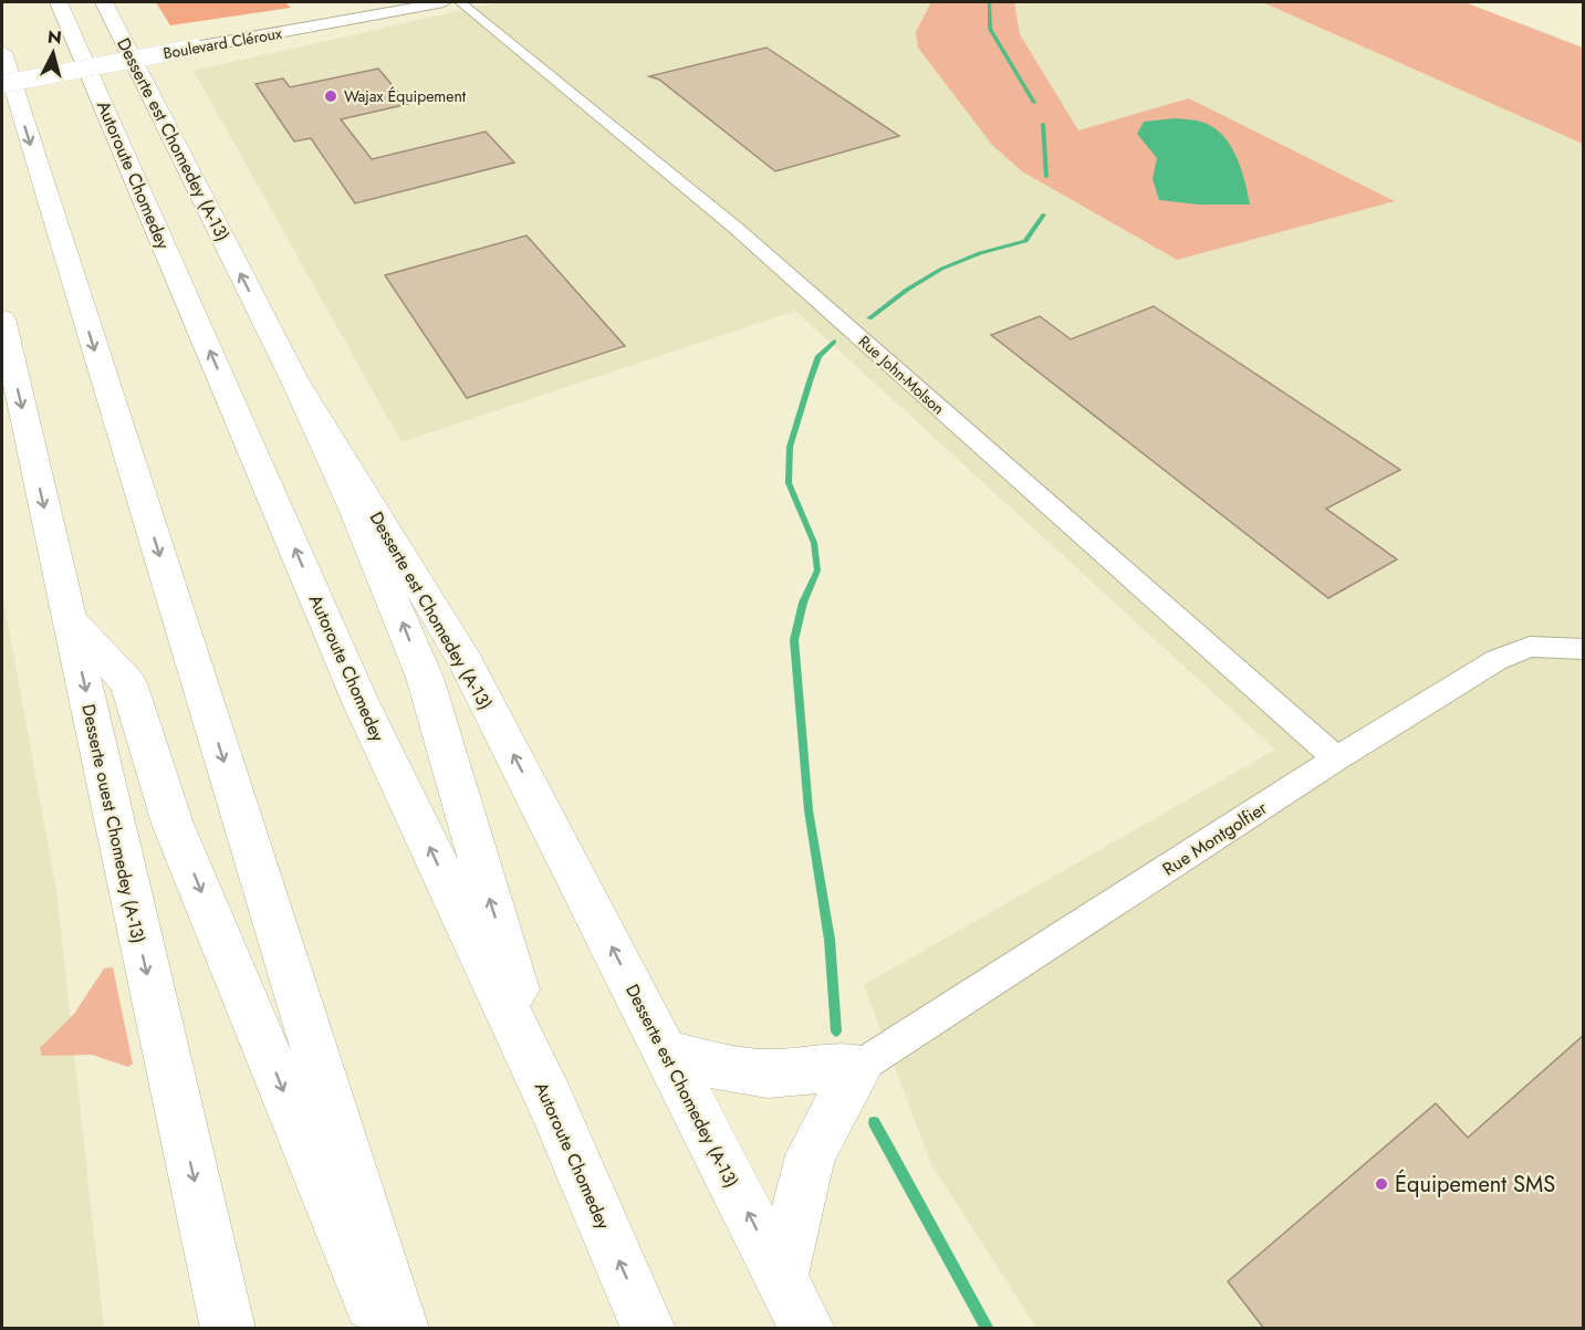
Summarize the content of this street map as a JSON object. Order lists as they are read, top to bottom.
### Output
{
  "streets": {
    "main road": ["Desserte est Chomedey (A-13)", "Autoroute Chomedey", "Desserte ouest Chomedey (A-13)"],
    "street": ["Boulevard Cléroux", "Rue John-Molson", "Rue Montgolfier"]
  },
  "crossings": [
    ["Rue John-Molson", "Rue Montgolfier"]
  ],
  "places": ["Wajax Équipement", "Équipement SMS"],
  "north": "top"
}
